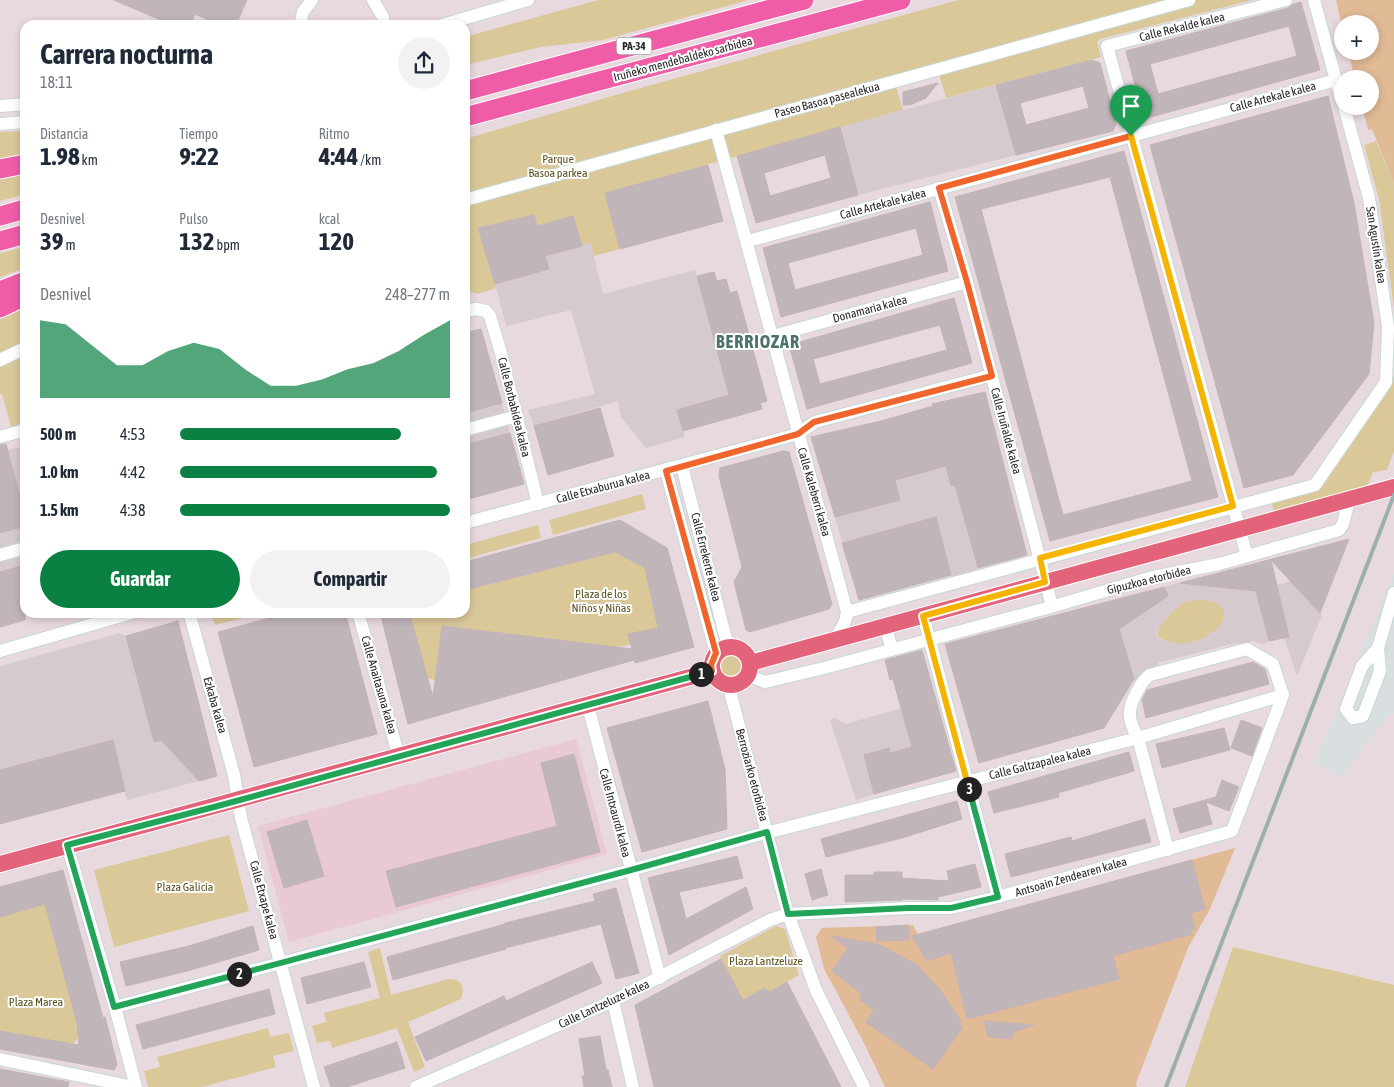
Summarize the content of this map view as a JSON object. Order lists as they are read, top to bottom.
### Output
{
  "streets": {
    "highway": ["PA-34", "Iruñeko mendebaldeko sarbidea"],
    "main road": ["Gipuzkoa etorbidea"],
    "street": [
      "Calle Rekalde kalea",
      "Calle Artekale kalea",
      "Paseo Basoa pasealekua",
      "San Agustin kalea",
      "Donamaria kalea",
      "Calle Borbabidea kalea",
      "Calle Iruñalde kalea",
      "Calle Etxaburua kalea",
      "Calle Kaleberri kalea",
      "Calle Errekerte kalea",
      "Calle Anaitasuna kalea",
      "Ezkaba kalea",
      "Calle Galtzapalea kalea",
      "Berroziarko etorbidea",
      "Calle Intxaurdi kalea",
      "Antsoain Zendearen kalea",
      "Calle Etxape kalea",
      "Calle Lantzeluze kalea"
    ]
  },
  "crossings": [
    ["Calle Rekalde kalea", "Calle Artekale kalea"],
    ["Calle Artekale kalea", "Calle Iruñalde kalea"],
    ["Calle Artekale kalea", "Calle Kaleberri kalea"],
    ["Paseo Basoa pasealekua", "Calle Kaleberri kalea"],
    ["Donamaria kalea", "Calle Iruñalde kalea"],
    ["Donamaria kalea", "Calle Kaleberri kalea"],
    ["Calle Borbabidea kalea", "Calle Etxaburua kalea"],
    ["Calle Iruñalde kalea", "Calle Etxaburua kalea"],
    ["Calle Etxaburua kalea", "Calle Kaleberri kalea"],
    ["Calle Etxaburua kalea", "Calle Errekerte kalea"],
    ["Calle Errekerte kalea", "Gipuzkoa etorbidea"],
    ["Calle Errekerte kalea", "Berroziarko etorbidea"],
    ["Gipuzkoa etorbidea", "Berroziarko etorbidea"],
    ["Ezkaba kalea", "Calle Etxape kalea"],
    ["Calle Galtzapalea kalea", "Berroziarko etorbidea"],
    ["Calle Galtzapalea kalea", "Calle Intxaurdi kalea"],
    ["Calle Galtzapalea kalea", "Antsoain Zendearen kalea"],
    ["Calle Galtzapalea kalea", "Calle Etxape kalea"],
    ["Berroziarko etorbidea", "Antsoain Zendearen kalea"],
    ["Berroziarko etorbidea", "Calle Lantzeluze kalea"],
    ["Calle Intxaurdi kalea", "Calle Lantzeluze kalea"],
    ["Antsoain Zendearen kalea", "Calle Lantzeluze kalea"]
  ],
  "districts": ["BERRIOZAR"],
  "parks": [
    "Parque Basoa parkea",
    "Plaza de los Niños y Niñas",
    "Plaza Galicia",
    "Plaza Lantzeluze",
    "Plaza Marea"
  ],
  "page": {
    "map_buttons": ["+", "−"],
    "heading": ["Carrera nocturna", "18:11"],
    "stats": [
      ["Distancia", "1.98 km"],
      ["Tiempo", "9:22"],
      ["Ritmo", "4:44 /km"],
      ["Desnivel", "39 m"],
      ["Pulso", "132 bpm"],
      ["kcal", "120"]
    ],
    "chart": ["Desnivel", "248–277 m"],
    "list": [
      {
        "name": "500 m",
        "note": "4:53"
      },
      {
        "name": "1.0 km",
        "note": "4:42"
      },
      {
        "name": "1.5 km",
        "note": "4:38"
      }
    ],
    "buttons": ["Guardar", "Compartir"],
    "pins": ["1", "3", "2"]
  }
}
